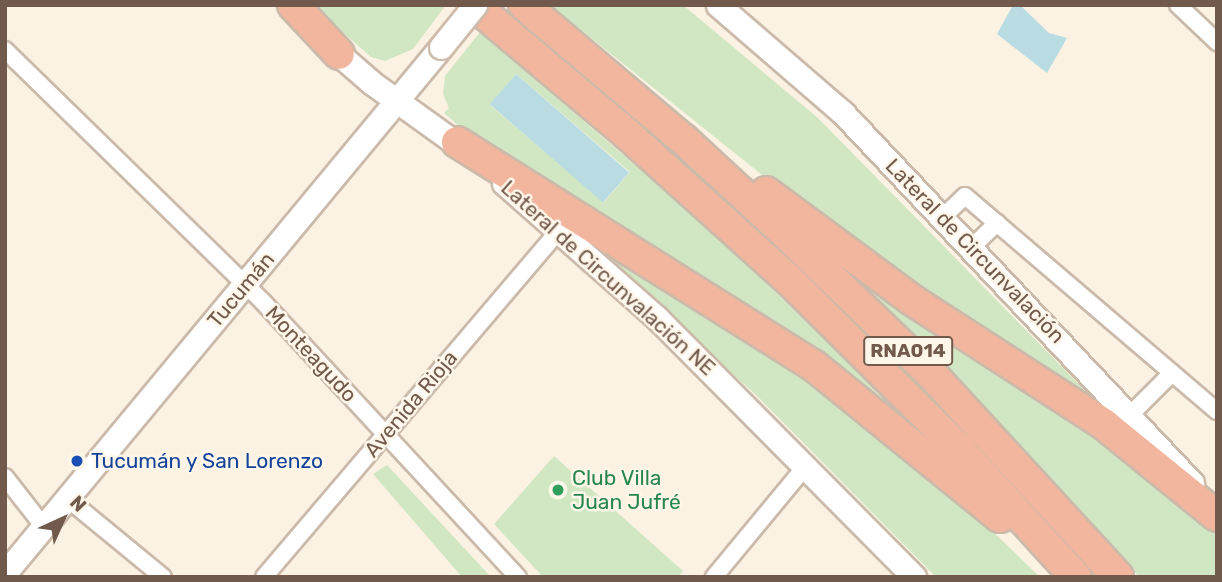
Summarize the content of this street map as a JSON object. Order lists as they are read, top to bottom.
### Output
{
  "streets": {
    "highway": ["RNA014"],
    "street": [
      "Lateral de Circunvalación",
      "Lateral de Circunvalación NE",
      "Tucumán",
      "Monteagudo",
      "Avenida Rioja"
    ]
  },
  "crossings": [
    ["Lateral de Circunvalación NE", "Tucumán"],
    ["Lateral de Circunvalación NE", "Avenida Rioja"],
    ["Tucumán", "RNA014"],
    ["Tucumán", "Monteagudo"],
    ["Monteagudo", "Avenida Rioja"]
  ],
  "places": ["Tucumán y San Lorenzo", "Club Villa Juan Jufré"],
  "north": "top right"
}
